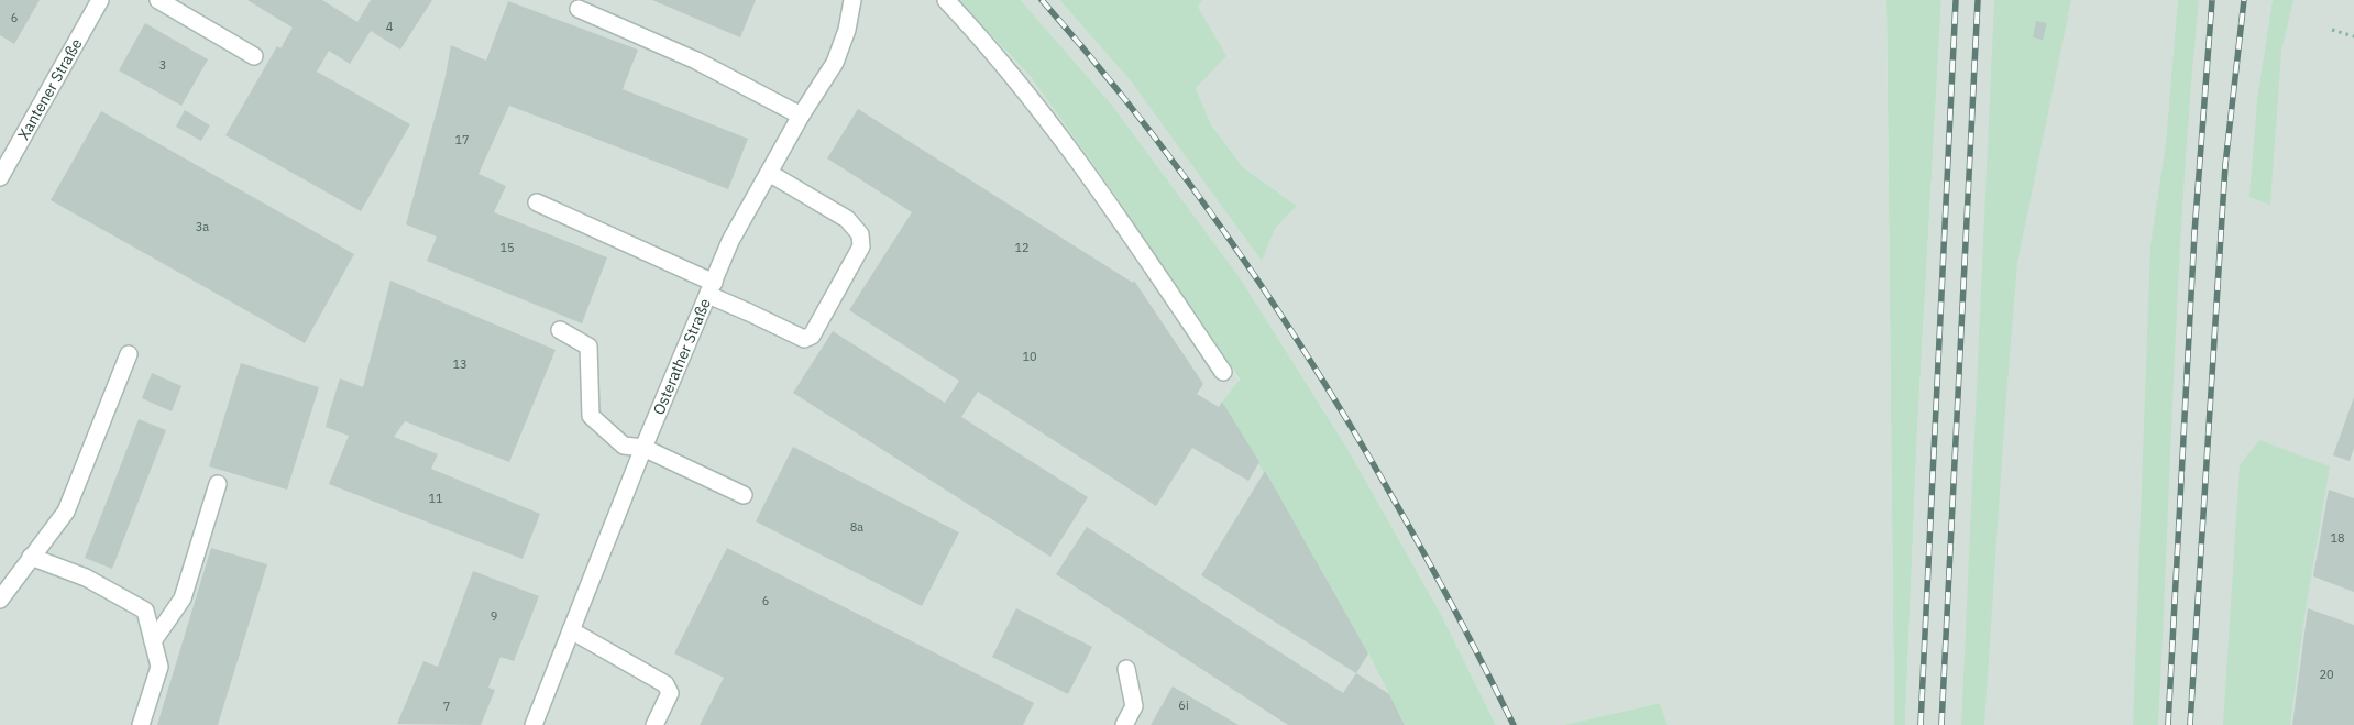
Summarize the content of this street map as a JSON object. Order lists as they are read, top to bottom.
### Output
{
  "streets": {
    "street": ["Xantener Straße", "Osterather Straße"]
  },
  "house_numbers": [
    "6",
    "4",
    "3",
    "17",
    "3a",
    "15",
    "12",
    "10",
    "13",
    "11",
    "8a",
    "18",
    "6",
    "9",
    "20",
    "6i",
    "7"
  ]
}
